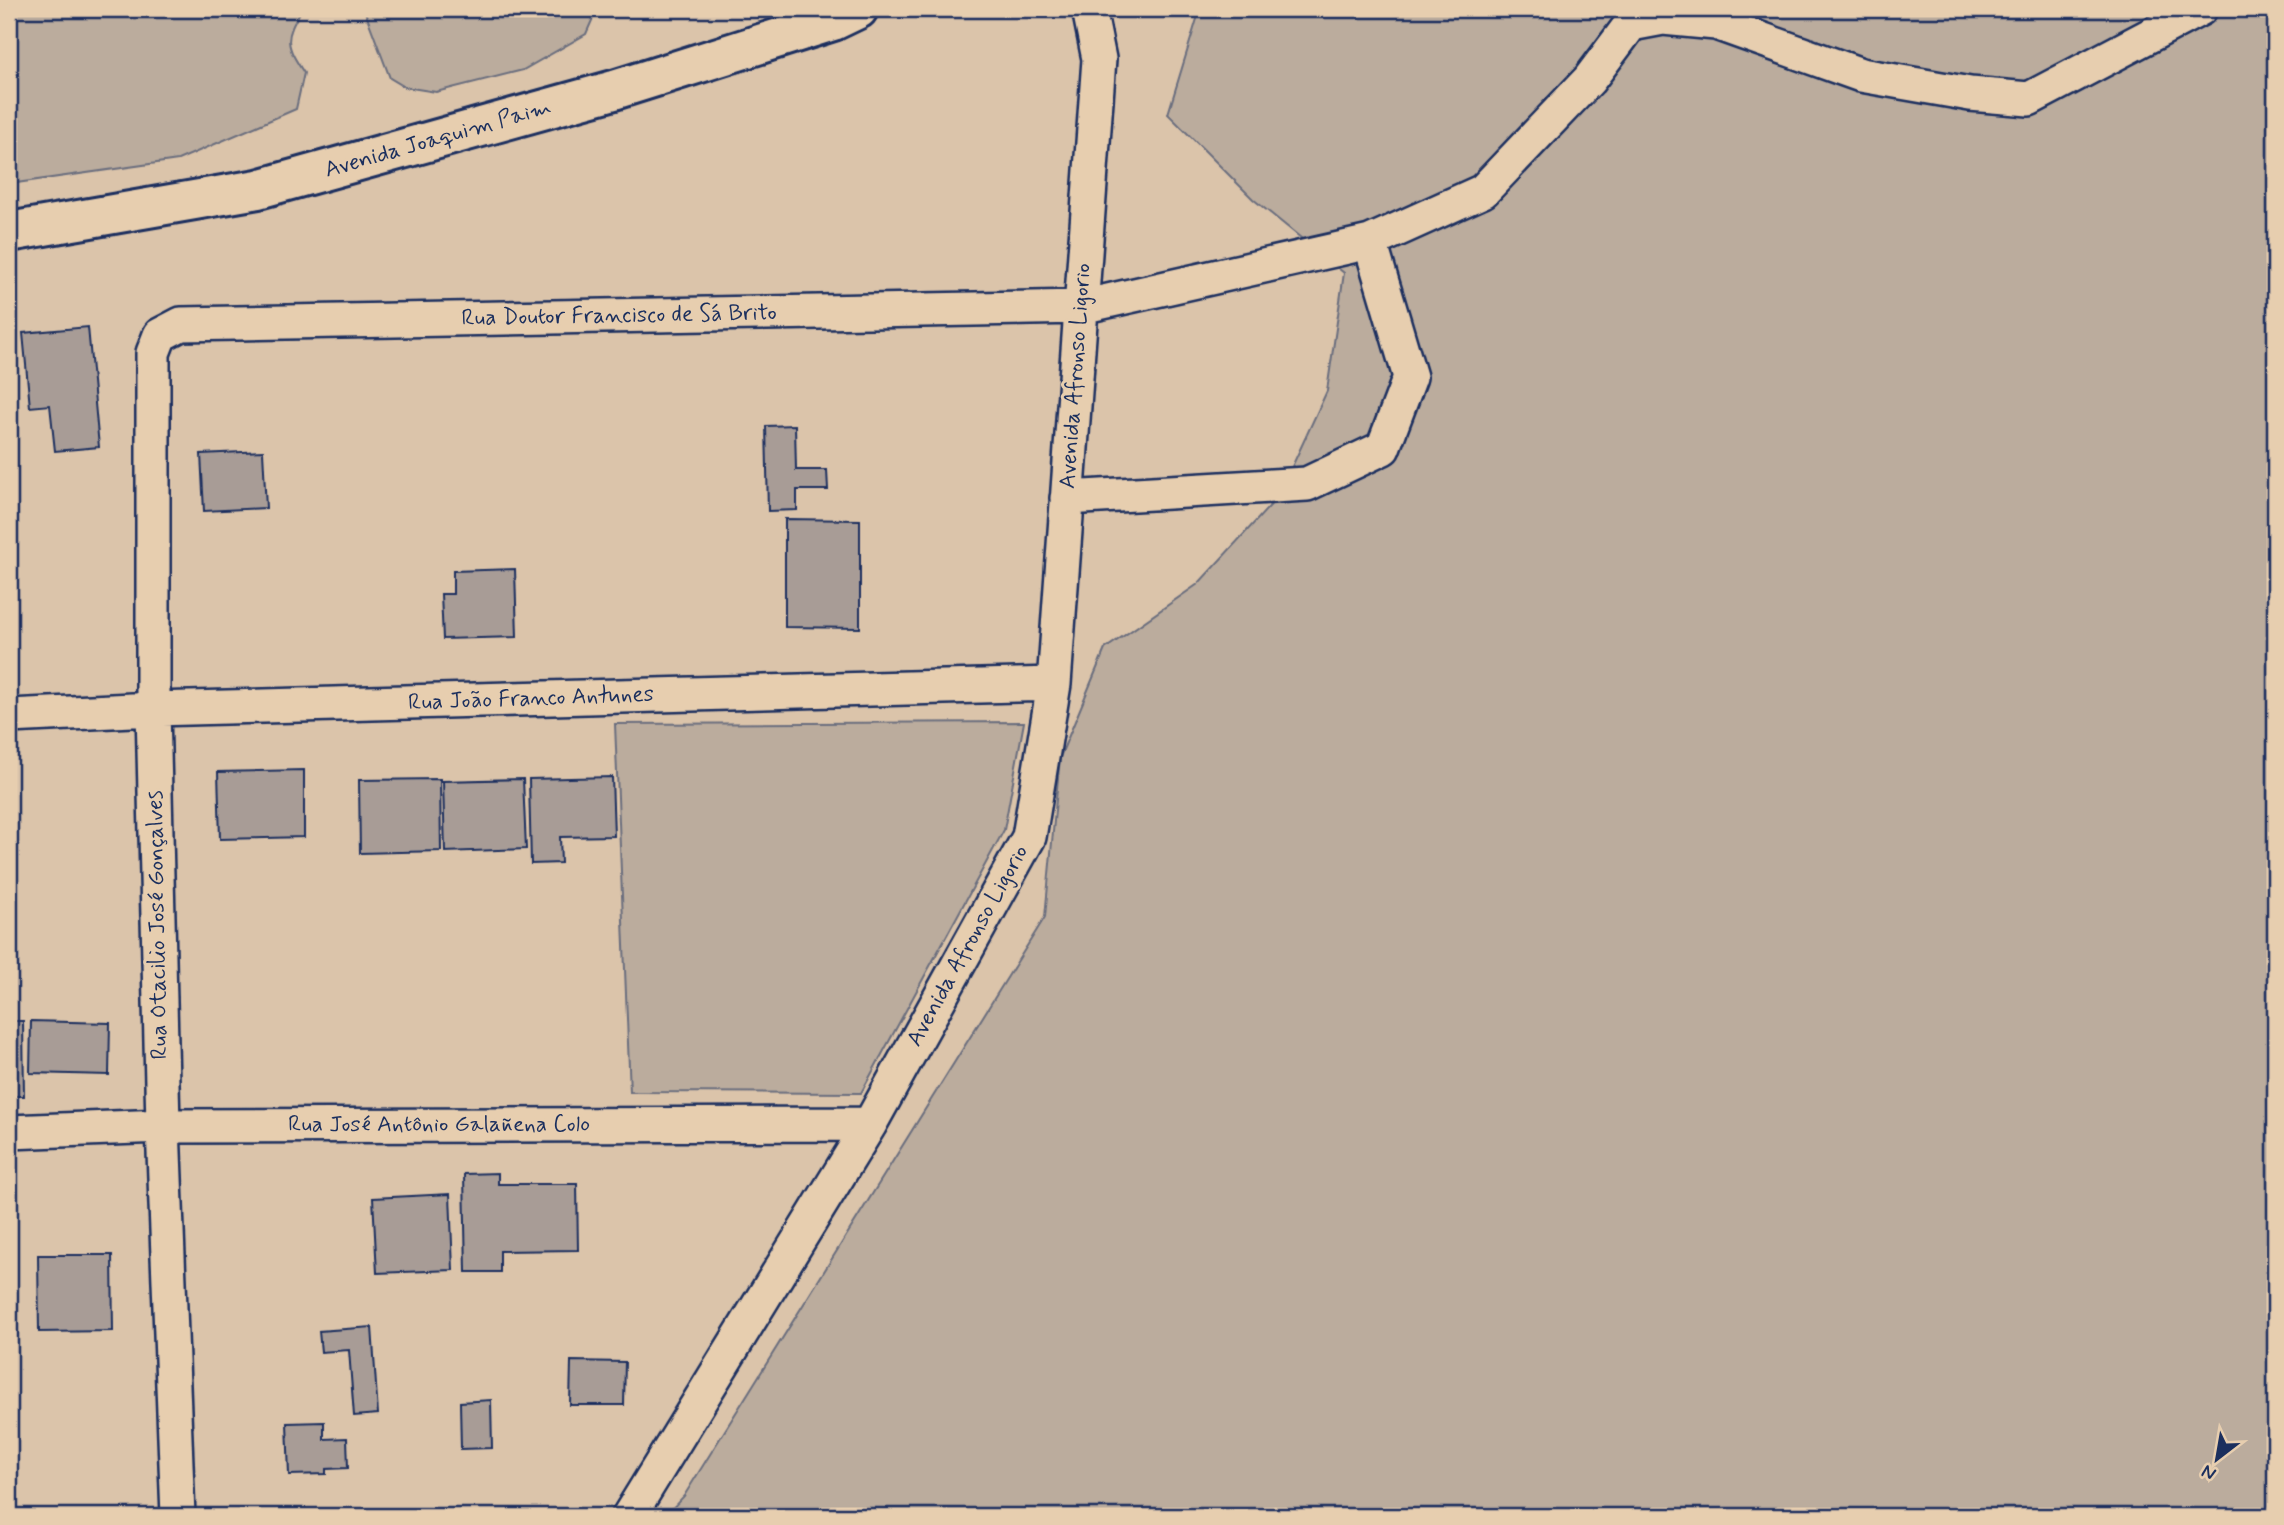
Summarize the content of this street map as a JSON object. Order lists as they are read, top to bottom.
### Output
{
  "streets": {
    "street": [
      "Avenida Joaquim Paim",
      "Rua Doutor Francisco de Sá Brito",
      "Avenida Afronso Ligorio",
      "Rua João Franco Antunes",
      "Rua Otacilio José Gonçalves",
      "Rua José Antônio Galañena Colo"
    ]
  },
  "crossings": [
    ["Rua Doutor Francisco de Sá Brito", "Avenida Afronso Ligorio"],
    ["Rua Doutor Francisco de Sá Brito", "Rua Otacilio José Gonçalves"],
    ["Avenida Afronso Ligorio", "Rua João Franco Antunes"],
    ["Avenida Afronso Ligorio", "Rua José Antônio Galañena Colo"],
    ["Rua João Franco Antunes", "Rua Otacilio José Gonçalves"],
    ["Rua Otacilio José Gonçalves", "Rua José Antônio Galañena Colo"]
  ],
  "north": "bottom left"
}
